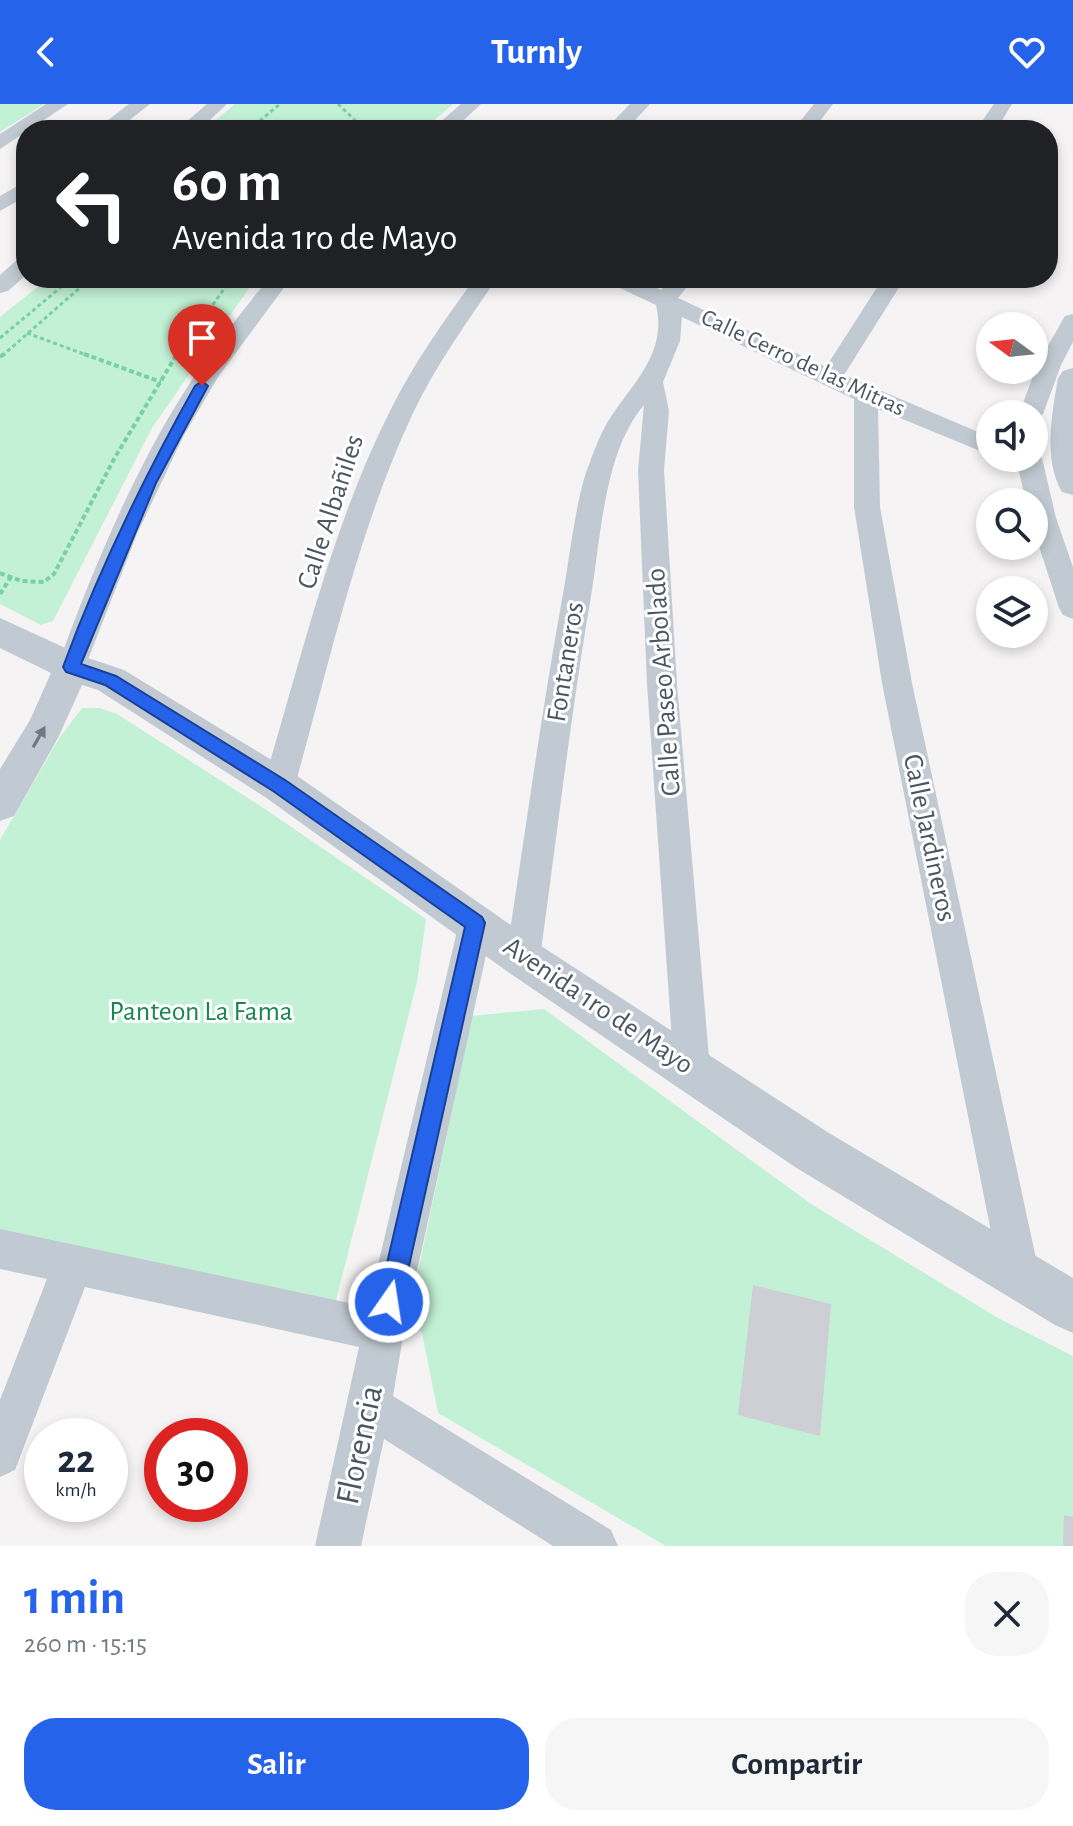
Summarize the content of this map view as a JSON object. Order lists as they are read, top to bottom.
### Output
{
  "streets": {
    "street": [
      "Calle Cerro de las Mitras",
      "Calle Albañiles",
      "Fontaneros",
      "Calle Paseo Arbolado",
      "Calle Jardineros",
      "Avenida 1ro de Mayo",
      "Florencia"
    ]
  },
  "crossings": [
    ["Calle Cerro de las Mitras", "Calle Paseo Arbolado"],
    ["Calle Cerro de las Mitras", "Calle Jardineros"],
    ["Calle Albañiles", "Avenida 1ro de Mayo"],
    ["Fontaneros", "Calle Paseo Arbolado"],
    ["Fontaneros", "Avenida 1ro de Mayo"],
    ["Calle Paseo Arbolado", "Avenida 1ro de Mayo"],
    ["Calle Jardineros", "Avenida 1ro de Mayo"],
    ["Avenida 1ro de Mayo", "Florencia"]
  ],
  "parks": ["Panteon La Fama"],
  "north": "left",
  "page": {
    "header": "Turnly",
    "turn": ["60 m", "Avenida 1ro de Mayo"],
    "speed": "22 km/h",
    "limit": "30",
    "heading": ["1 min", "260 m · 15:15"],
    "buttons": ["Salir", "Compartir"]
  }
}
